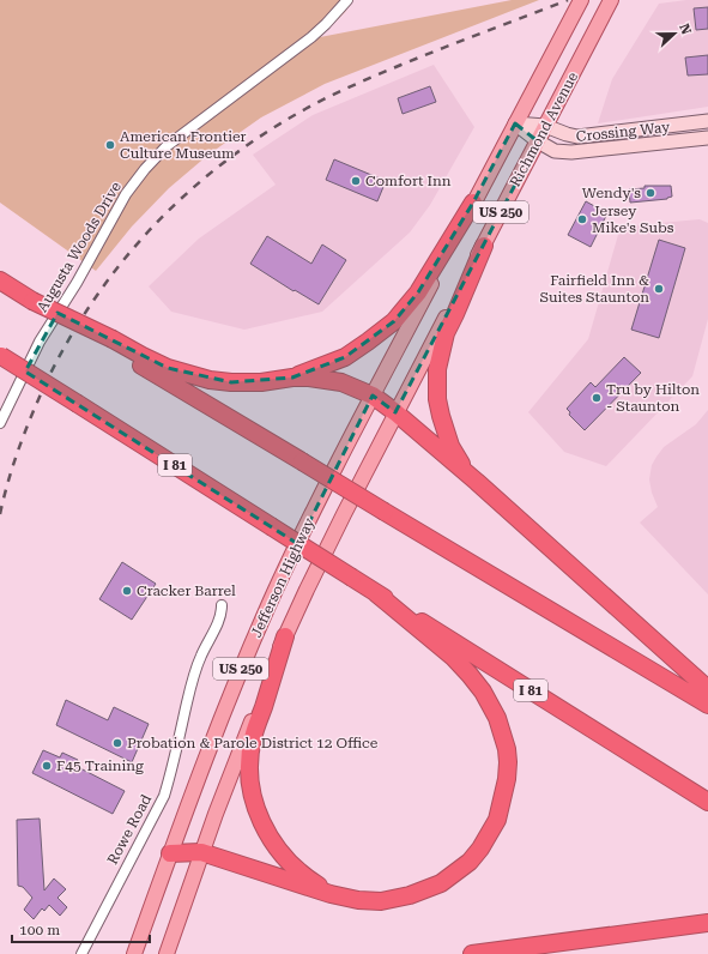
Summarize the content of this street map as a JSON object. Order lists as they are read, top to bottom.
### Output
{
  "streets": {
    "highway": ["I 81"],
    "main road": ["Richmond Avenue", "US 250", "Jefferson Highway"],
    "street": ["Crossing Way", "Augusta Woods Drive", "Rowe Road"]
  },
  "crossings": [
    ["Richmond Avenue", "Crossing Way"],
    ["Richmond Avenue", "Jefferson Highway"]
  ],
  "places": [
    "American Frontier Culture Museum",
    "Comfort Inn",
    "Wendy's",
    "Jersey Mike's Subs",
    "Fairfield Inn & Suites Staunton",
    "Tru by Hilton - Staunton",
    "Cracker Barrel",
    "Probation & Parole District 12 Office",
    "F45 Training"
  ],
  "scale_bar": "100 m",
  "north": "right"
}
